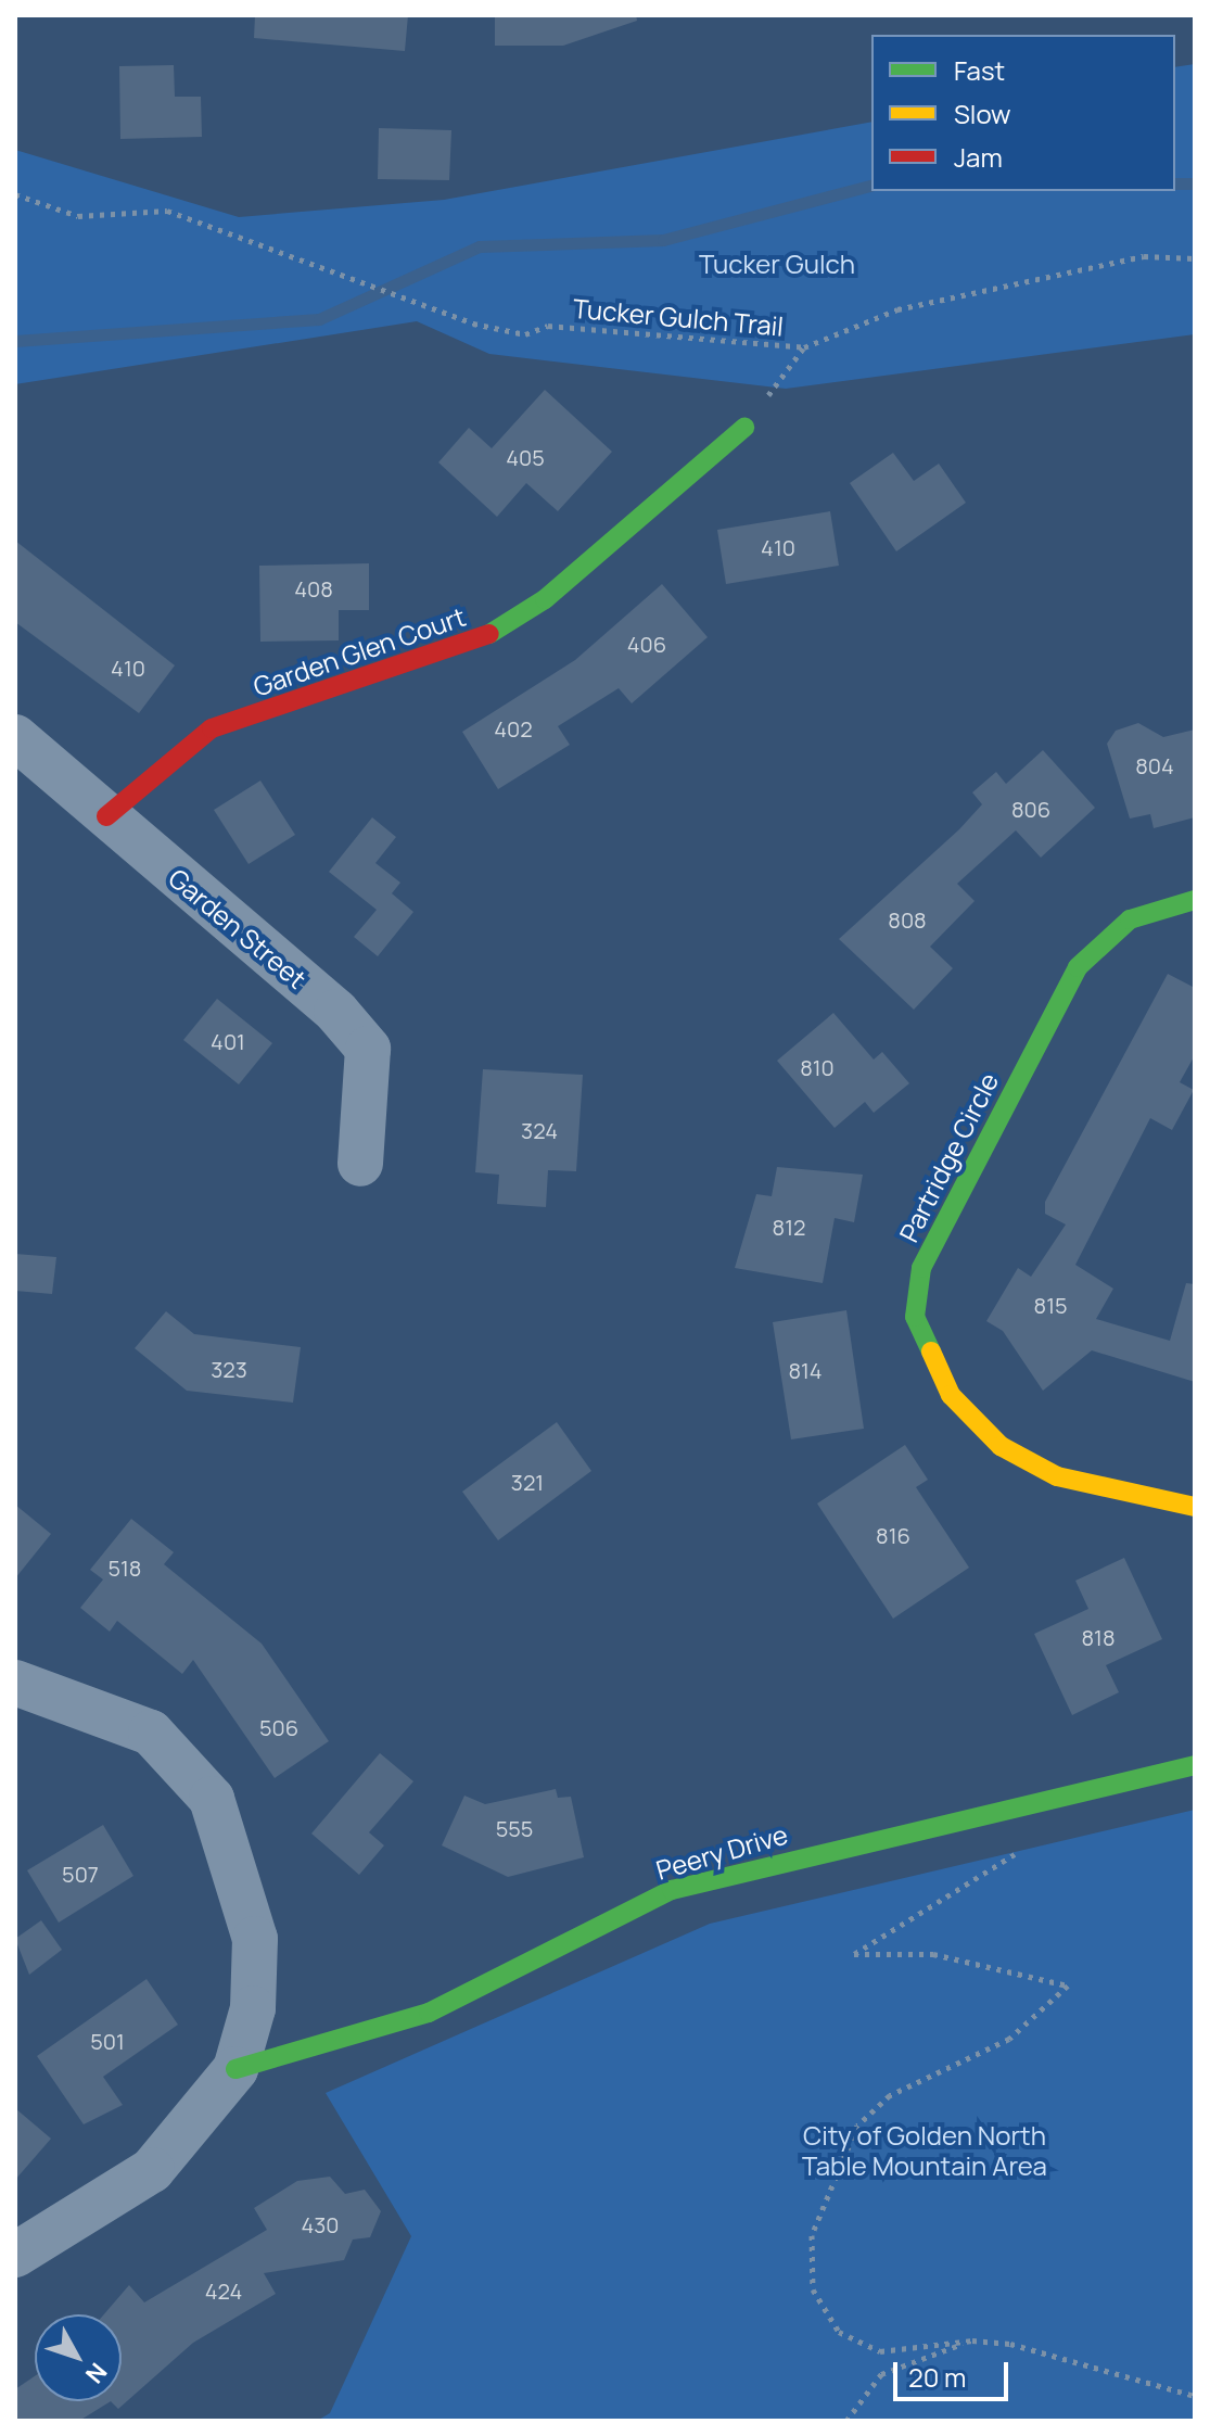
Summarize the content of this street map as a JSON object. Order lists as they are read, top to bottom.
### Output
{
  "streets": {
    "street": [
      "Garden Glen Court",
      "Garden Street",
      "Partridge Circle",
      "Peery Drive"
    ],
    "path": ["Tucker Gulch Trail"]
  },
  "crossings": [
    ["Garden Glen Court", "Garden Street"]
  ],
  "parks": ["Tucker Gulch", "City of Golden North Table Mountain Area"],
  "house_numbers": [
    "405",
    "410",
    "408",
    "406",
    "410",
    "402",
    "804",
    "806",
    "808",
    "401",
    "810",
    "324",
    "812",
    "815",
    "323",
    "814",
    "321",
    "816",
    "518",
    "818",
    "506",
    "555",
    "507",
    "501",
    "430",
    "424"
  ],
  "legend": ["Fast", "Slow", "Jam"],
  "scale_bar": "20 m",
  "north": "bottom right"
}
